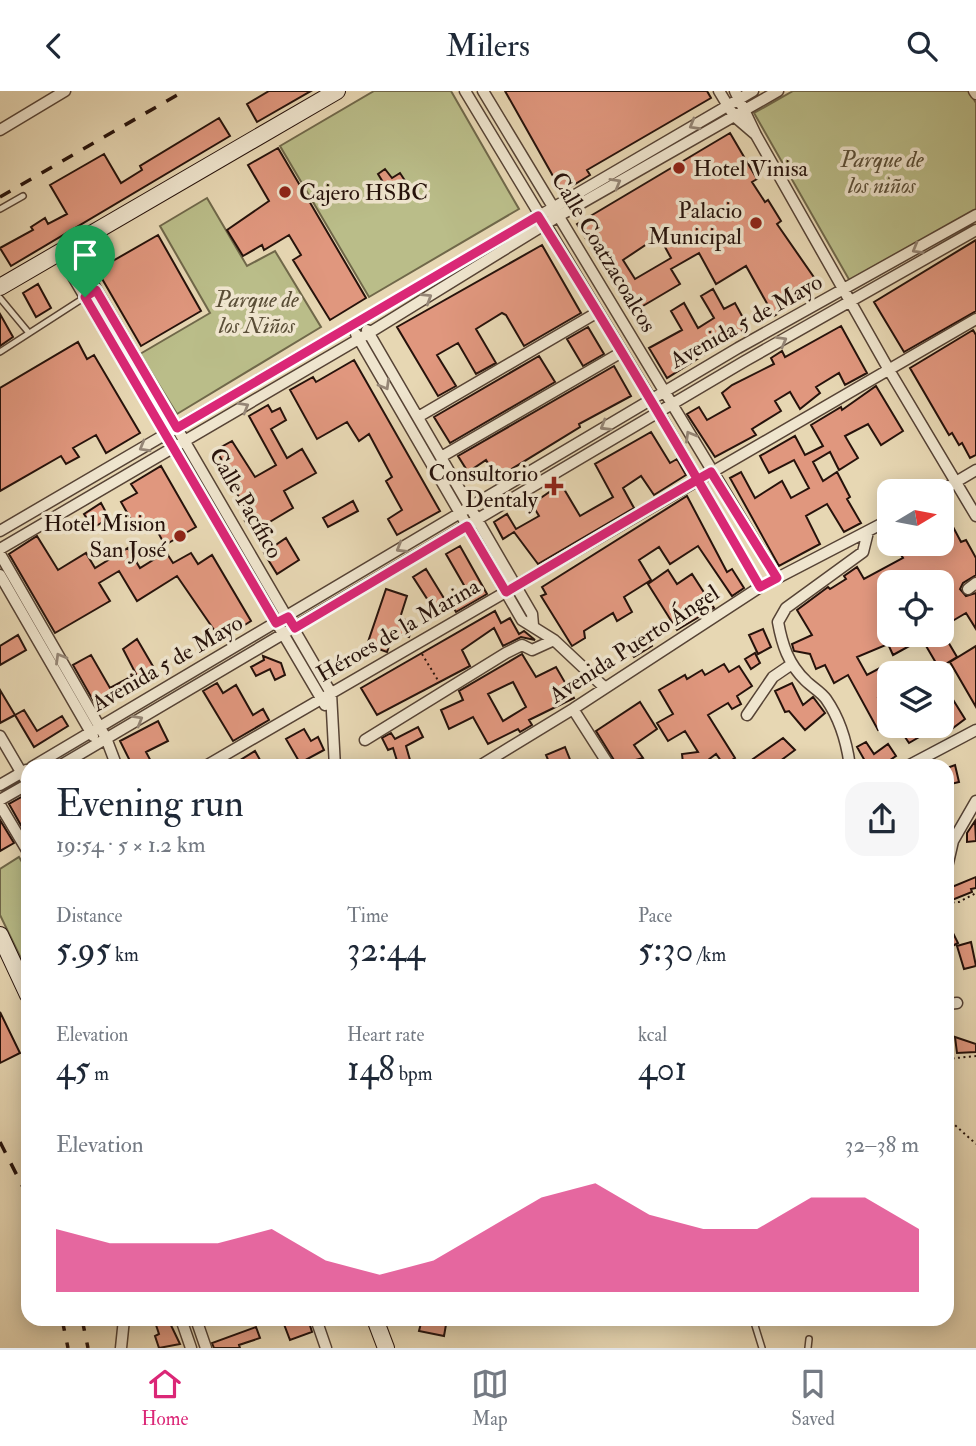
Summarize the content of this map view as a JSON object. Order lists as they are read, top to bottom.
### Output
{
  "streets": {
    "street": [
      "Calle Coatzacoalcos",
      "Avenida 5 de Mayo",
      "Calle Pacífico",
      "Héroes de la Marina",
      "Avenida Puerto Ángel"
    ]
  },
  "crossings": [
    ["Calle Coatzacoalcos", "Avenida 5 de Mayo"],
    ["Calle Coatzacoalcos", "Héroes de la Marina"],
    ["Calle Coatzacoalcos", "Avenida Puerto Ángel"],
    ["Avenida 5 de Mayo", "Calle Pacífico"],
    ["Calle Pacífico", "Héroes de la Marina"]
  ],
  "parks": ["Parque de los niños", "Parque de los Niños"],
  "places": {
    "other": [
      "Hotel Vinisa",
      "Cajero HSBC",
      "Palacio Municipal",
      "Hotel Mision San José"
    ],
    "health": ["Consultorio Dentaly"]
  },
  "north": "right",
  "page": {
    "header": "Milers",
    "heading": ["Evening run", "19:54 · 5 × 1.2 km"],
    "stats": [
      ["Distance", "5.95 km"],
      ["Time", "32:44"],
      ["Pace", "5:30 /km"],
      ["Elevation", "45 m"],
      ["Heart rate", "148 bpm"],
      ["kcal", "401"]
    ],
    "chart": ["Elevation", "32–38 m"],
    "tabs": ["Home", "Map", "Saved"]
  }
}
